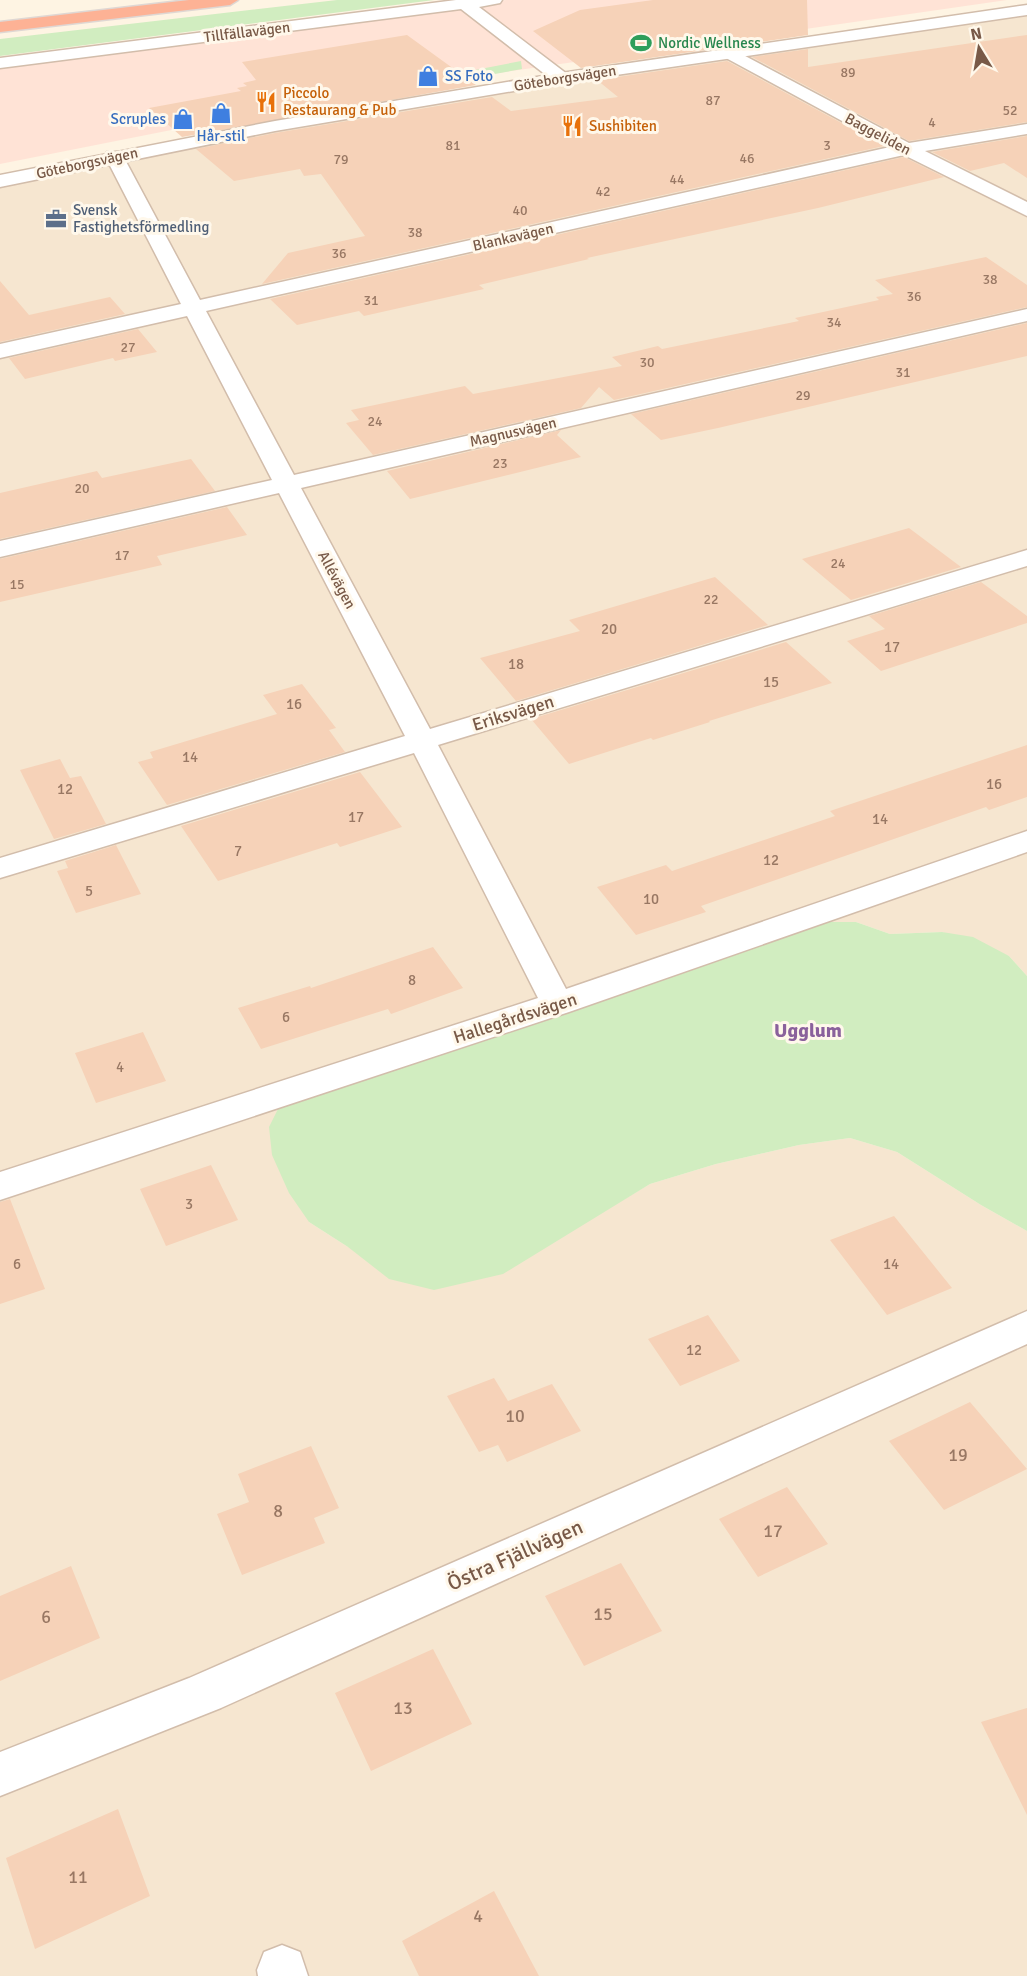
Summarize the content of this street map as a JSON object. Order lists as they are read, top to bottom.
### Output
{
  "streets": {
    "street": [
      "Tillfällavägen",
      "Göteborgsvägen",
      "Baggeliden",
      "Blankavägen",
      "Magnusvägen",
      "Allévägen",
      "Eriksvägen",
      "Hallegårdsvägen",
      "Östra Fjällvägen"
    ]
  },
  "crossings": [
    ["Göteborgsvägen", "Baggeliden"],
    ["Göteborgsvägen", "Allévägen"],
    ["Baggeliden", "Blankavägen"],
    ["Blankavägen", "Allévägen"],
    ["Magnusvägen", "Allévägen"],
    ["Allévägen", "Eriksvägen"],
    ["Allévägen", "Hallegårdsvägen"]
  ],
  "districts": ["Ugglum"],
  "places": {
    "sports": ["Nordic Wellness"],
    "shop": ["SS Foto", "Hår-stil", "Scruples"],
    "restaurant": ["Piccolo Restaurang & Pub", "Sushibiten"],
    "office": ["Svensk Fastighetsförmedling"]
  },
  "house_numbers": [
    "89",
    "87",
    "52",
    "4",
    "81",
    "3",
    "46",
    "79",
    "44",
    "42",
    "40",
    "38",
    "36",
    "38",
    "36",
    "31",
    "34",
    "27",
    "30",
    "31",
    "29",
    "24",
    "23",
    "20",
    "17",
    "24",
    "15",
    "22",
    "20",
    "17",
    "18",
    "15",
    "16",
    "14",
    "16",
    "12",
    "17",
    "14",
    "7",
    "12",
    "5",
    "10",
    "8",
    "6",
    "4",
    "3",
    "6",
    "14",
    "12",
    "10",
    "19",
    "8",
    "17",
    "15",
    "6",
    "13",
    "11",
    "4"
  ],
  "north": "top"
}
